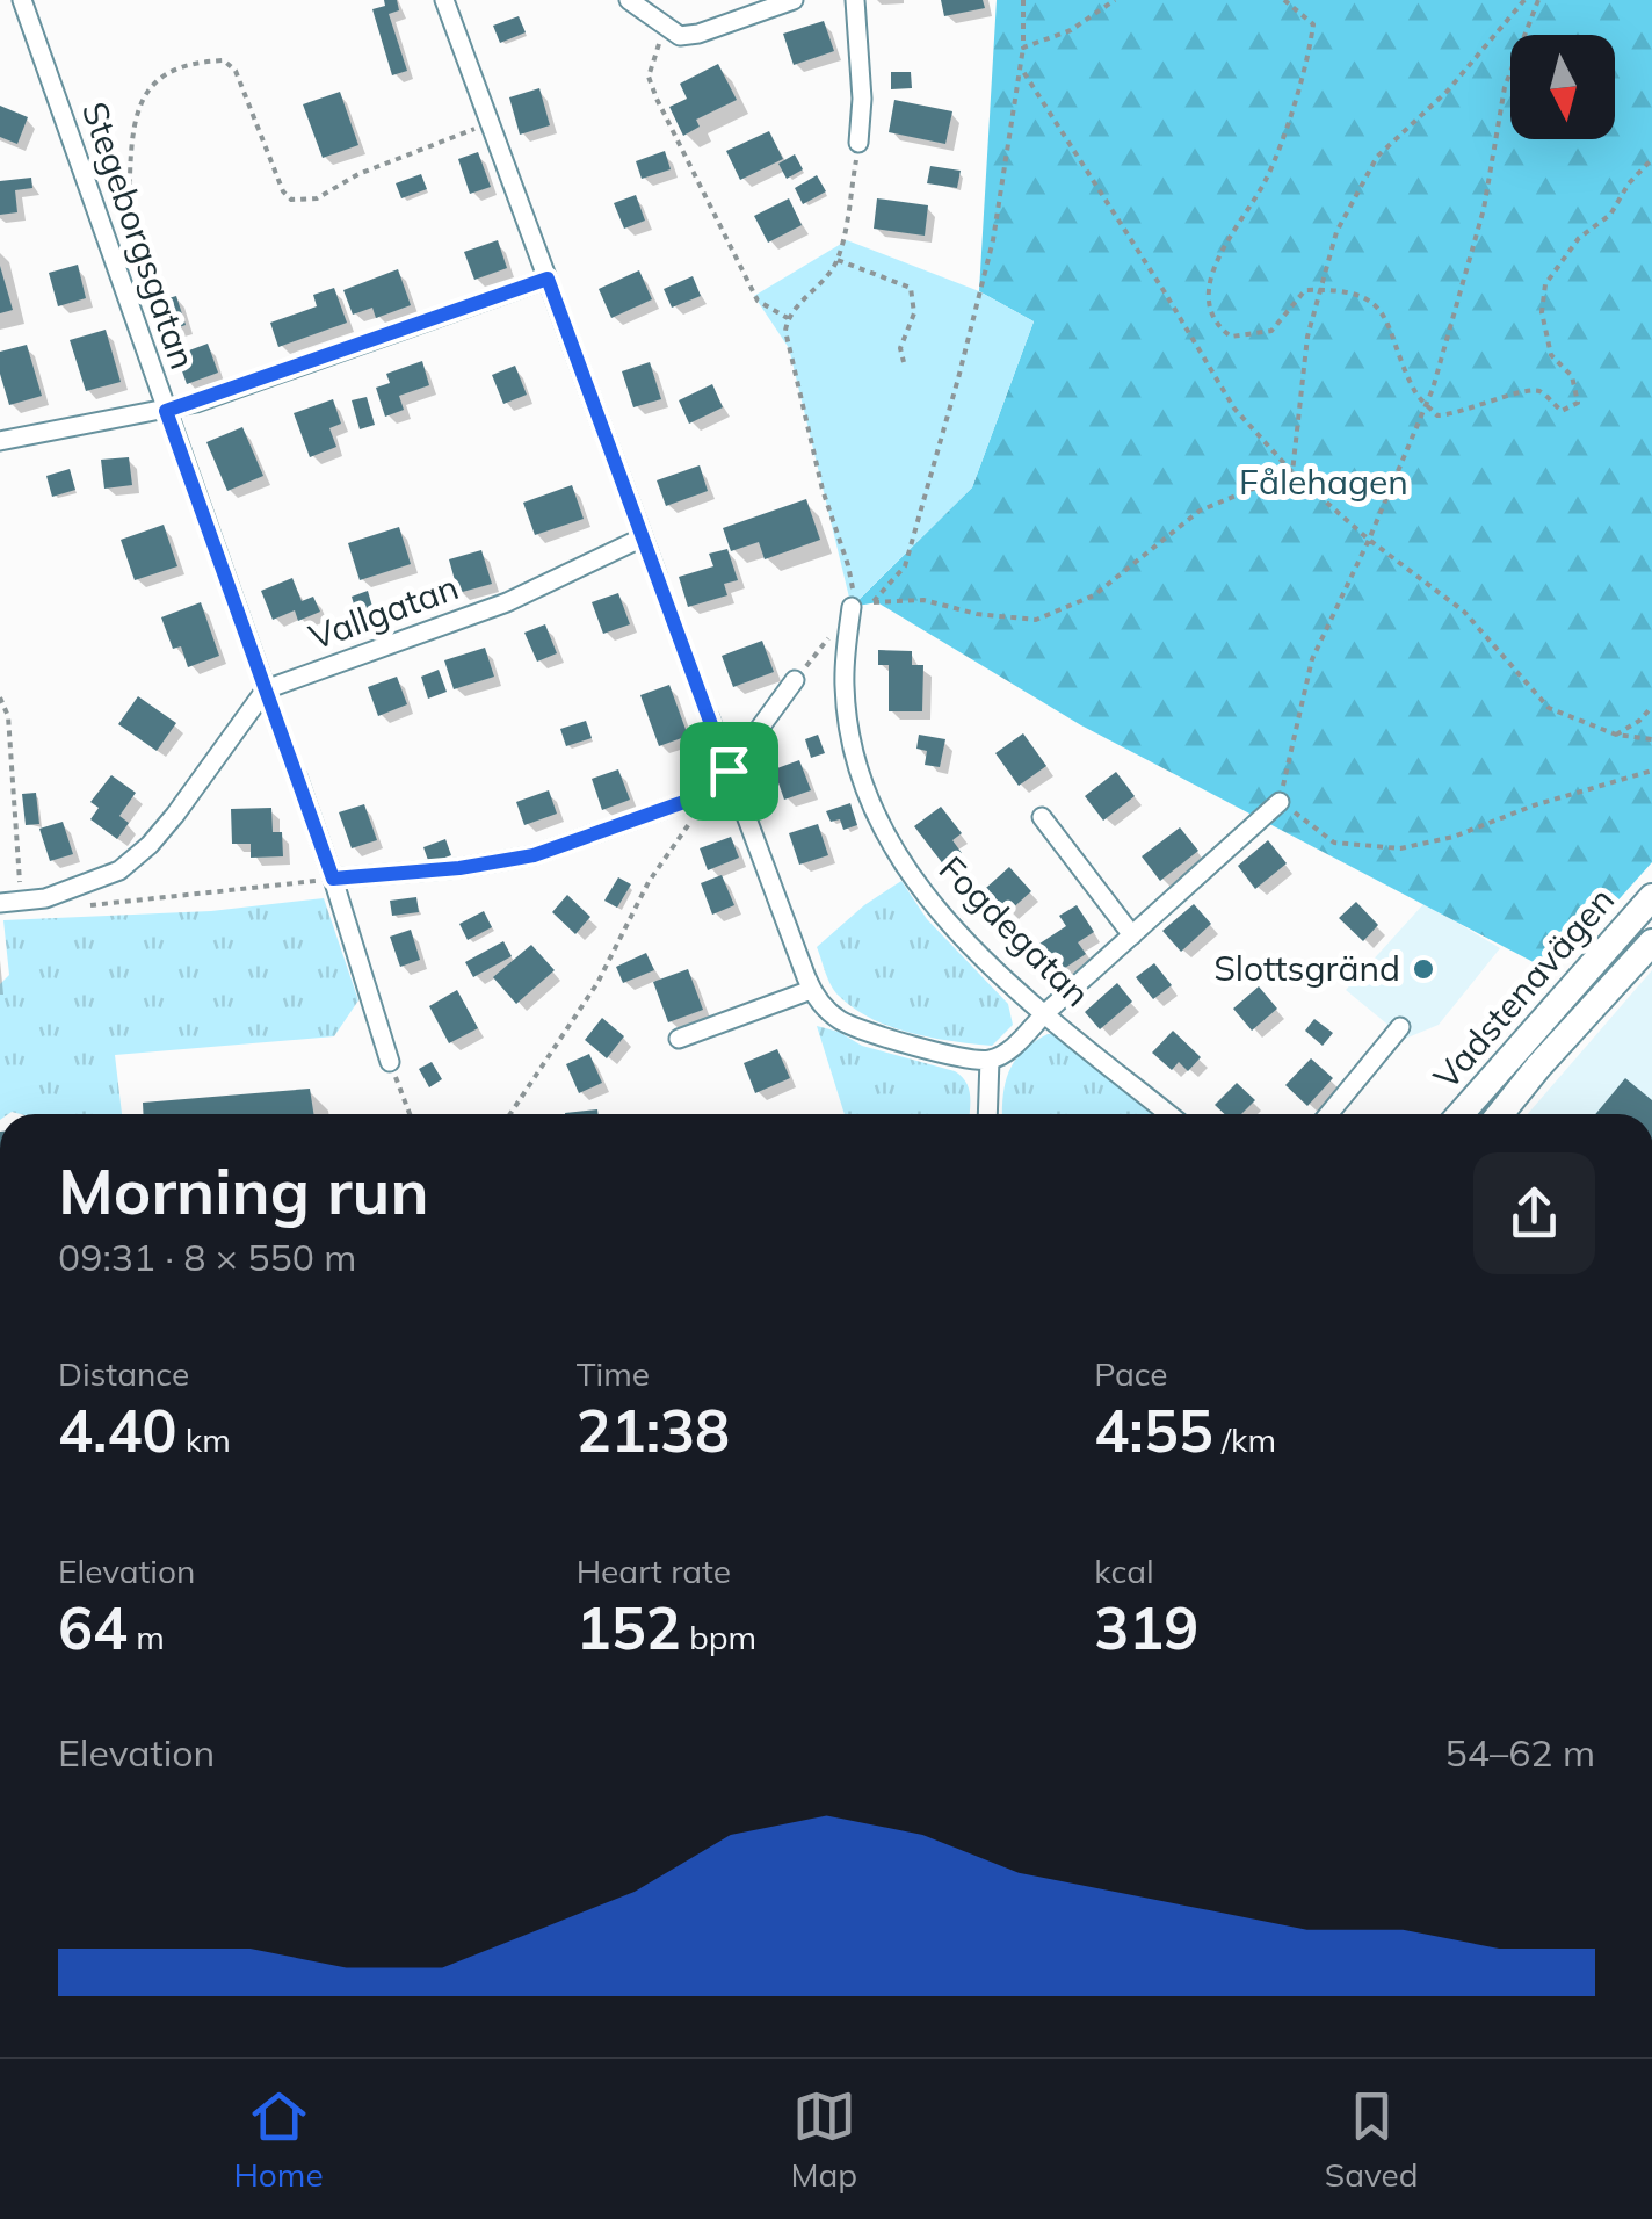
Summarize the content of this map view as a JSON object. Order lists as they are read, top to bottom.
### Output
{
  "streets": {
    "main road": ["Vadstenavägen"],
    "street": ["Stegeborgsgatan", "Vallgatan", "Fogdegatan"]
  },
  "crossings": [
    ["Stegeborgsgatan", "Vallgatan"]
  ],
  "parks": ["Fålehagen"],
  "places": ["Slottsgränd"],
  "north": "bottom",
  "page": {
    "heading": ["Morning run", "09:31 · 8 × 550 m"],
    "stats": [
      ["Distance", "4.40 km"],
      ["Time", "21:38"],
      ["Pace", "4:55 /km"],
      ["Elevation", "64 m"],
      ["Heart rate", "152 bpm"],
      ["kcal", "319"]
    ],
    "chart": ["Elevation", "54–62 m"],
    "tabs": ["Home", "Map", "Saved"]
  }
}
